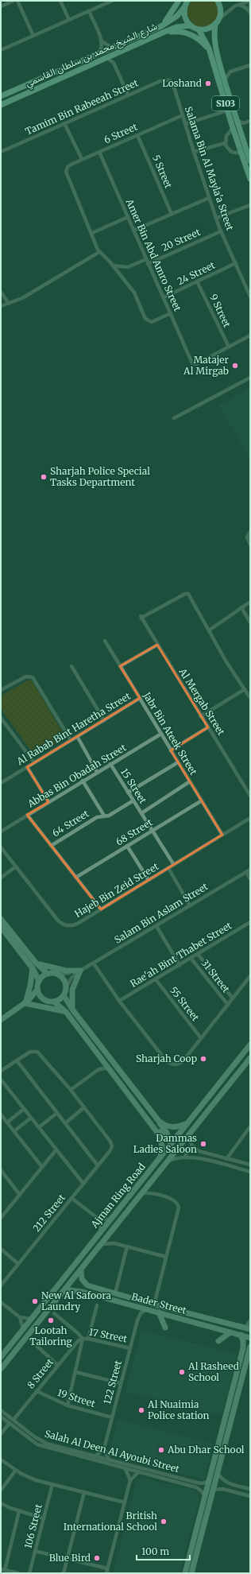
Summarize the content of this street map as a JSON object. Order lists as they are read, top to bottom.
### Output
{
  "streets": {
    "main road": [
      "شارع الشيخ محمد بن سلطان القاسمي",
      "S103",
      "Ajman Ring Road",
      "Bader Street"
    ],
    "street": [
      "Tamim Bin Rabeeah Street",
      "6 Street",
      "Salama Bin Al Mayla'a Street",
      "5 Street",
      "20 Street",
      "Amer Bin Abd Amro Street",
      "24 Street",
      "9 Street",
      "Al Mergab Street",
      "Al Rabab Bint Haretha Street",
      "Jabr Bin Ateek Street",
      "Abbas Bin Obadah Street",
      "15 Street",
      "64 Street",
      "68 Street",
      "Hajeb Bin Zeid Street",
      "Salam Bin Aslam Street",
      "Rae'ah Bint Thabet Street",
      "31 Street",
      "55 Street",
      "212 Street",
      "17 Street",
      "8 Street",
      "122 Street",
      "19 Street",
      "Salah Al Deen Al Ayoubi Street",
      "106 Street"
    ]
  },
  "crossings": [
    ["Tamim Bin Rabeeah Street", "Salama Bin Al Mayla'a Street"],
    ["6 Street", "Salama Bin Al Mayla'a Street"],
    ["6 Street", "5 Street"],
    ["6 Street", "Amer Bin Abd Amro Street"],
    ["Salama Bin Al Mayla'a Street", "20 Street"],
    ["Salama Bin Al Mayla'a Street", "24 Street"],
    ["20 Street", "Amer Bin Abd Amro Street"],
    ["Amer Bin Abd Amro Street", "24 Street"],
    ["Amer Bin Abd Amro Street", "9 Street"],
    ["24 Street", "9 Street"],
    ["Al Rabab Bint Haretha Street", "Jabr Bin Ateek Street"],
    ["Jabr Bin Ateek Street", "Abbas Bin Obadah Street"],
    ["Jabr Bin Ateek Street", "68 Street"],
    ["Jabr Bin Ateek Street", "Hajeb Bin Zeid Street"],
    ["Abbas Bin Obadah Street", "15 Street"],
    ["15 Street", "64 Street"],
    ["15 Street", "68 Street"],
    ["15 Street", "Hajeb Bin Zeid Street"],
    ["Rae'ah Bint Thabet Street", "31 Street"],
    ["Rae'ah Bint Thabet Street", "55 Street"],
    ["Ajman Ring Road", "Bader Street"],
    ["Bader Street", "122 Street"],
    ["17 Street", "8 Street"],
    ["17 Street", "122 Street"],
    ["8 Street", "19 Street"],
    ["8 Street", "Salah Al Deen Al Ayoubi Street"],
    ["122 Street", "19 Street"]
  ],
  "places": [
    "Loshand",
    "Matajer Al Mirgab",
    "Sharjah Police Special Tasks Department",
    "Sharjah Coop",
    "Dammas Ladies Saloon",
    "New Al Safoora Laundry",
    "Lootah Tailoring",
    "Al Rasheed School",
    "Al Nuaimia Police station",
    "Abu Dhar School",
    "British International School",
    "Blue Bird"
  ],
  "scale_bar": "100 m"
}
